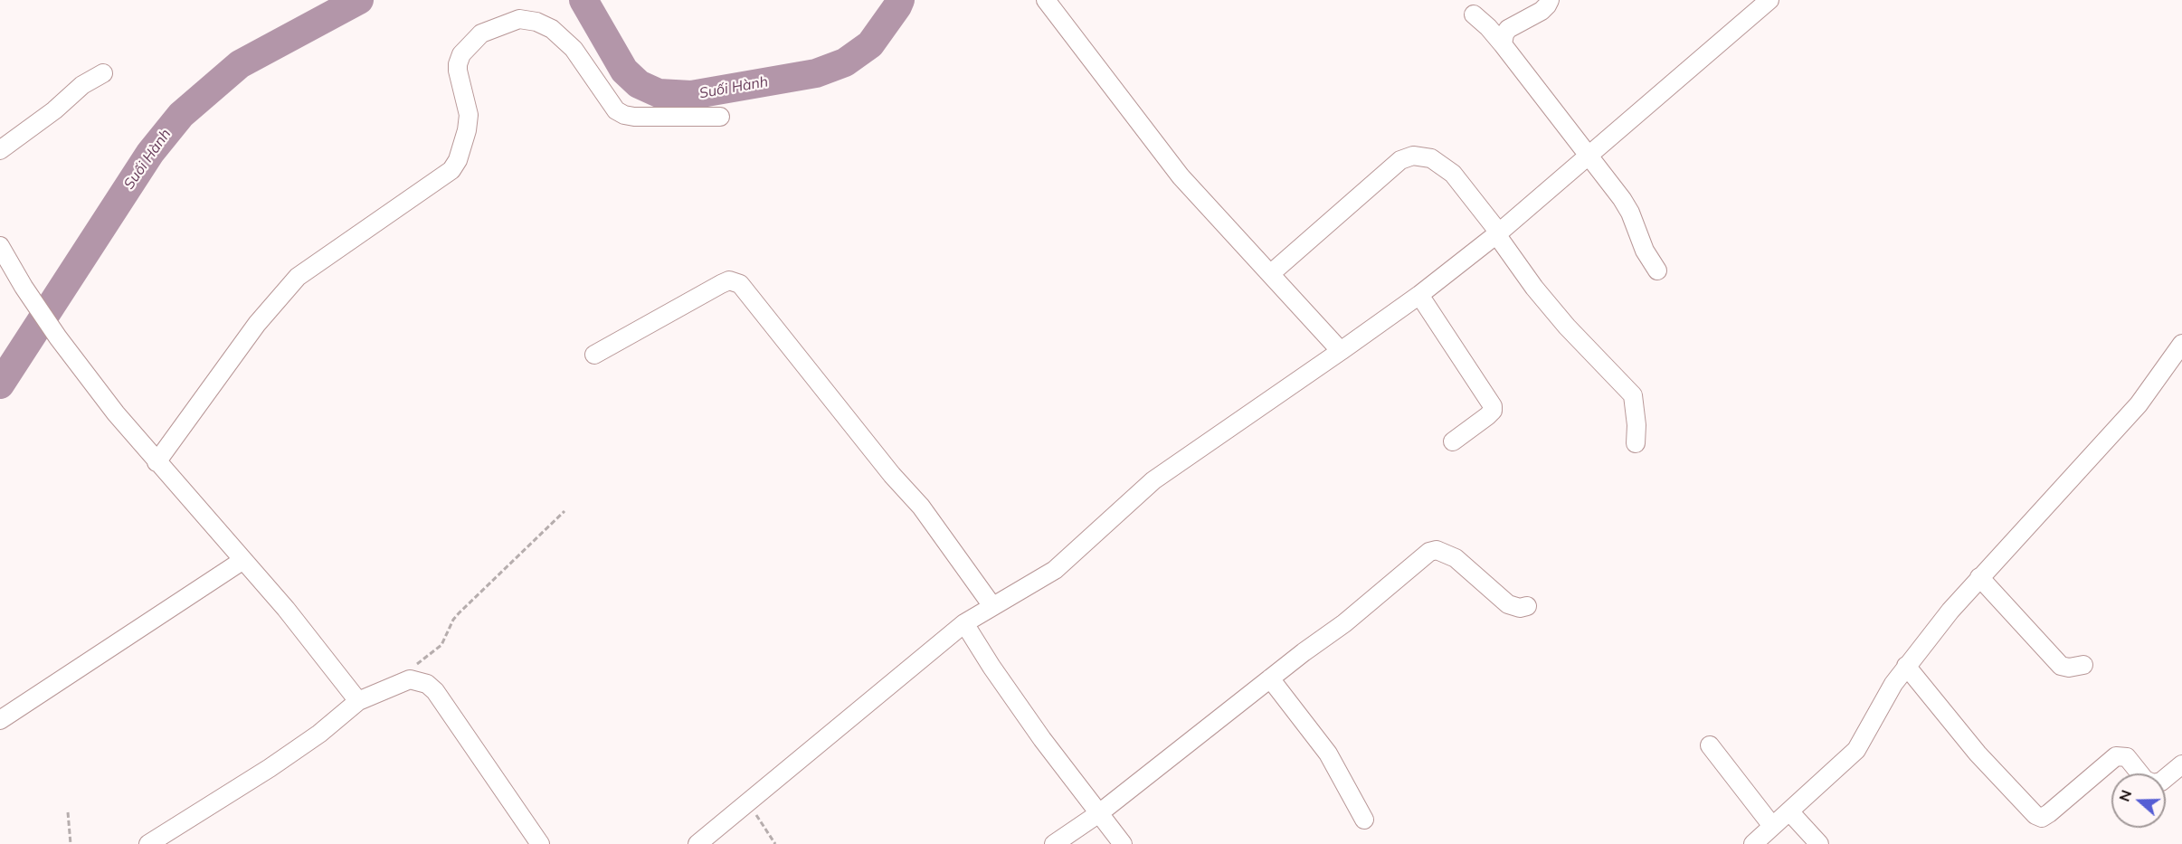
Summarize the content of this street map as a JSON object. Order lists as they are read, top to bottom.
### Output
{
  "water": ["Suối Hành"],
  "north": "left"
}
